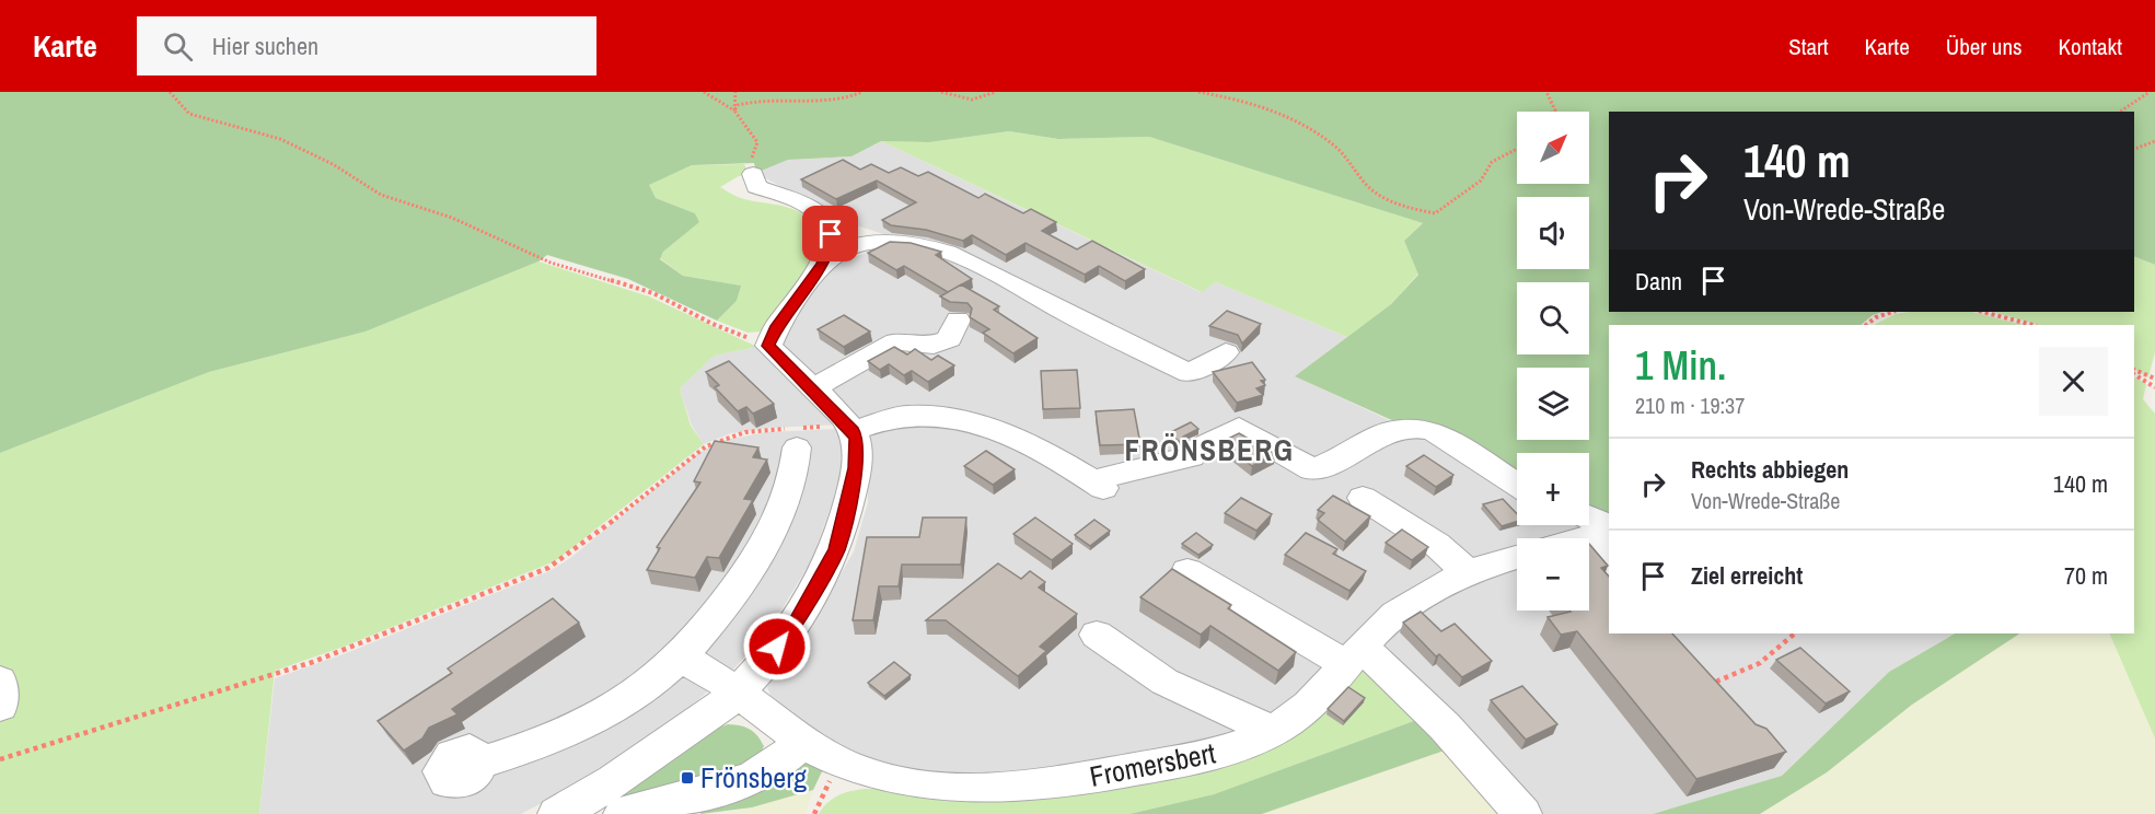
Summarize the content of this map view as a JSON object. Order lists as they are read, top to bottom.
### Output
{
  "streets": {
    "street": ["Fromersbert"]
  },
  "districts": ["FRÖNSBERG"],
  "places": {
    "transit": ["Frönsberg"]
  },
  "north": "top right",
  "page": {
    "header": "Karte",
    "search": "Hier suchen",
    "nav": [
      "Start",
      "Karte",
      "Über uns",
      "Kontakt"
    ],
    "map_buttons": ["+", "−"],
    "turn": ["140 m", "Von-Wrede-Straße"],
    "then": "Dann",
    "heading": ["1 Min.", "210 m · 19:37"],
    "list": [
      {
        "name": "Rechts abbiegen",
        "note": "Von-Wrede-Straße",
        "value": "140 m"
      },
      {
        "name": "Ziel erreicht",
        "value": "70 m"
      }
    ]
  }
}
